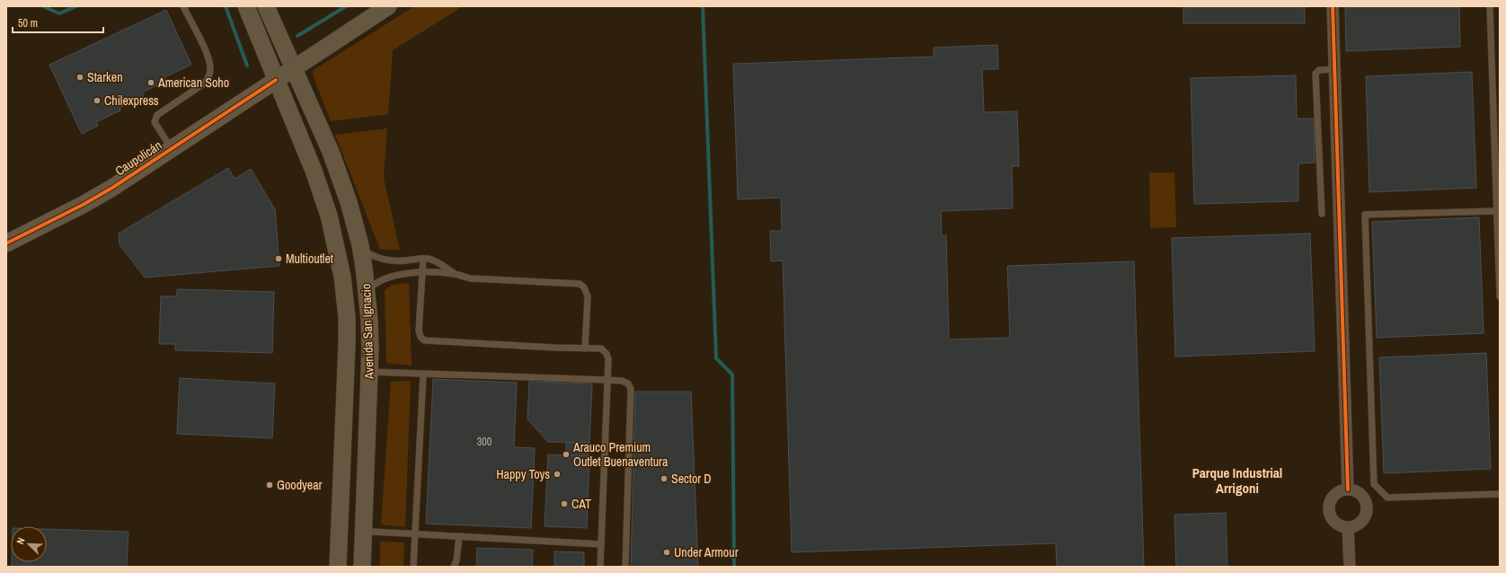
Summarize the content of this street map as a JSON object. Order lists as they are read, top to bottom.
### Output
{
  "streets": {
    "main road": ["Caupolicán", "Avenida San Ignacio"]
  },
  "crossings": [
    ["Caupolicán", "Avenida San Ignacio"]
  ],
  "districts": ["Parque Industrial Arrigoni"],
  "places": [
    "Starken",
    "American Soho",
    "Chilexpress",
    "Multioutlet",
    "Arauco Premium Outlet Buenaventura",
    "Happy Toys",
    "Sector D",
    "Goodyear",
    "CAT",
    "Under Armour"
  ],
  "house_numbers": ["300"],
  "scale_bar": "50 m",
  "north": "top left"
}
